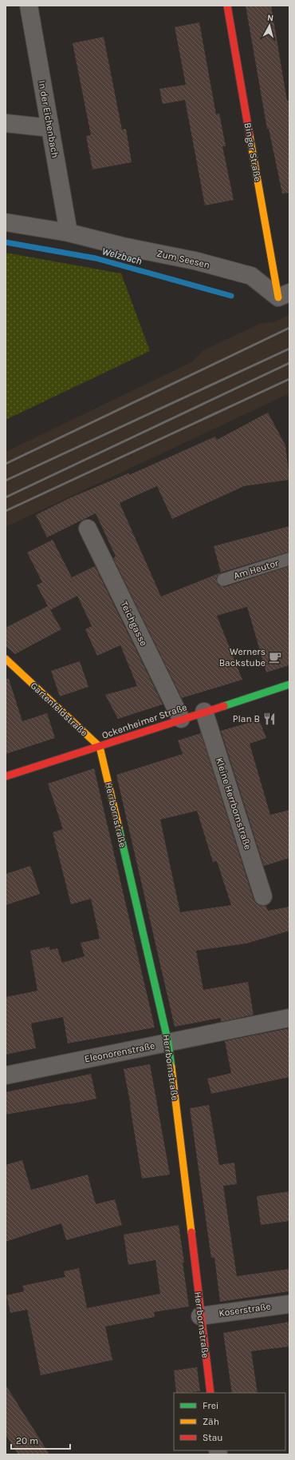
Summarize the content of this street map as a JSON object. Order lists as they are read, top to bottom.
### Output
{
  "streets": {
    "street": [
      "In der Eichenbach",
      "Binger Straße",
      "Zum Seesen",
      "Teichgasse",
      "Gartenfeldstraße",
      "Ockenheimer Straße",
      "Kleine Herrbornstraße",
      "Herrbornstraße",
      "Eleonorenstraße",
      "Koserstraße"
    ],
    "lane": ["Am Heutor"]
  },
  "crossings": [
    ["In der Eichenbach", "Zum Seesen"],
    ["Binger Straße", "Zum Seesen"],
    ["Teichgasse", "Ockenheimer Straße"],
    ["Gartenfeldstraße", "Ockenheimer Straße"],
    ["Gartenfeldstraße", "Herrbornstraße"],
    ["Ockenheimer Straße", "Kleine Herrbornstraße"],
    ["Ockenheimer Straße", "Herrbornstraße"],
    ["Herrbornstraße", "Eleonorenstraße"],
    ["Herrbornstraße", "Koserstraße"]
  ],
  "water": ["Welzbach"],
  "places": {
    "cafe": ["Werners Backstube"],
    "restaurant": ["Plan B"]
  },
  "legend": ["Frei", "Zäh", "Stau"],
  "scale_bar": "20 m",
  "north": "top"
}
